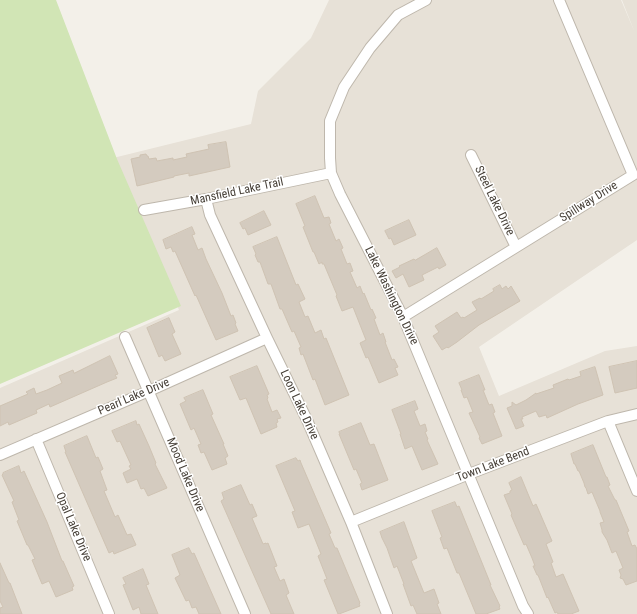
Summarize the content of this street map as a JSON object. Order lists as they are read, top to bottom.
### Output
{
  "streets": {
    "street": [
      "Mansfield Lake Trail",
      "Steel Lake Drive",
      "Spillway Drive",
      "Lake Washington Drive",
      "Pearl Lake Drive",
      "Loon Lake Drive",
      "Town Lake Bend",
      "Mood Lake Drive",
      "Opal Lake Drive"
    ]
  },
  "crossings": [
    ["Mansfield Lake Trail", "Lake Washington Drive"],
    ["Mansfield Lake Trail", "Loon Lake Drive"],
    ["Steel Lake Drive", "Spillway Drive"],
    ["Spillway Drive", "Lake Washington Drive"],
    ["Lake Washington Drive", "Town Lake Bend"],
    ["Pearl Lake Drive", "Loon Lake Drive"],
    ["Pearl Lake Drive", "Mood Lake Drive"],
    ["Pearl Lake Drive", "Opal Lake Drive"],
    ["Loon Lake Drive", "Town Lake Bend"]
  ]
}
